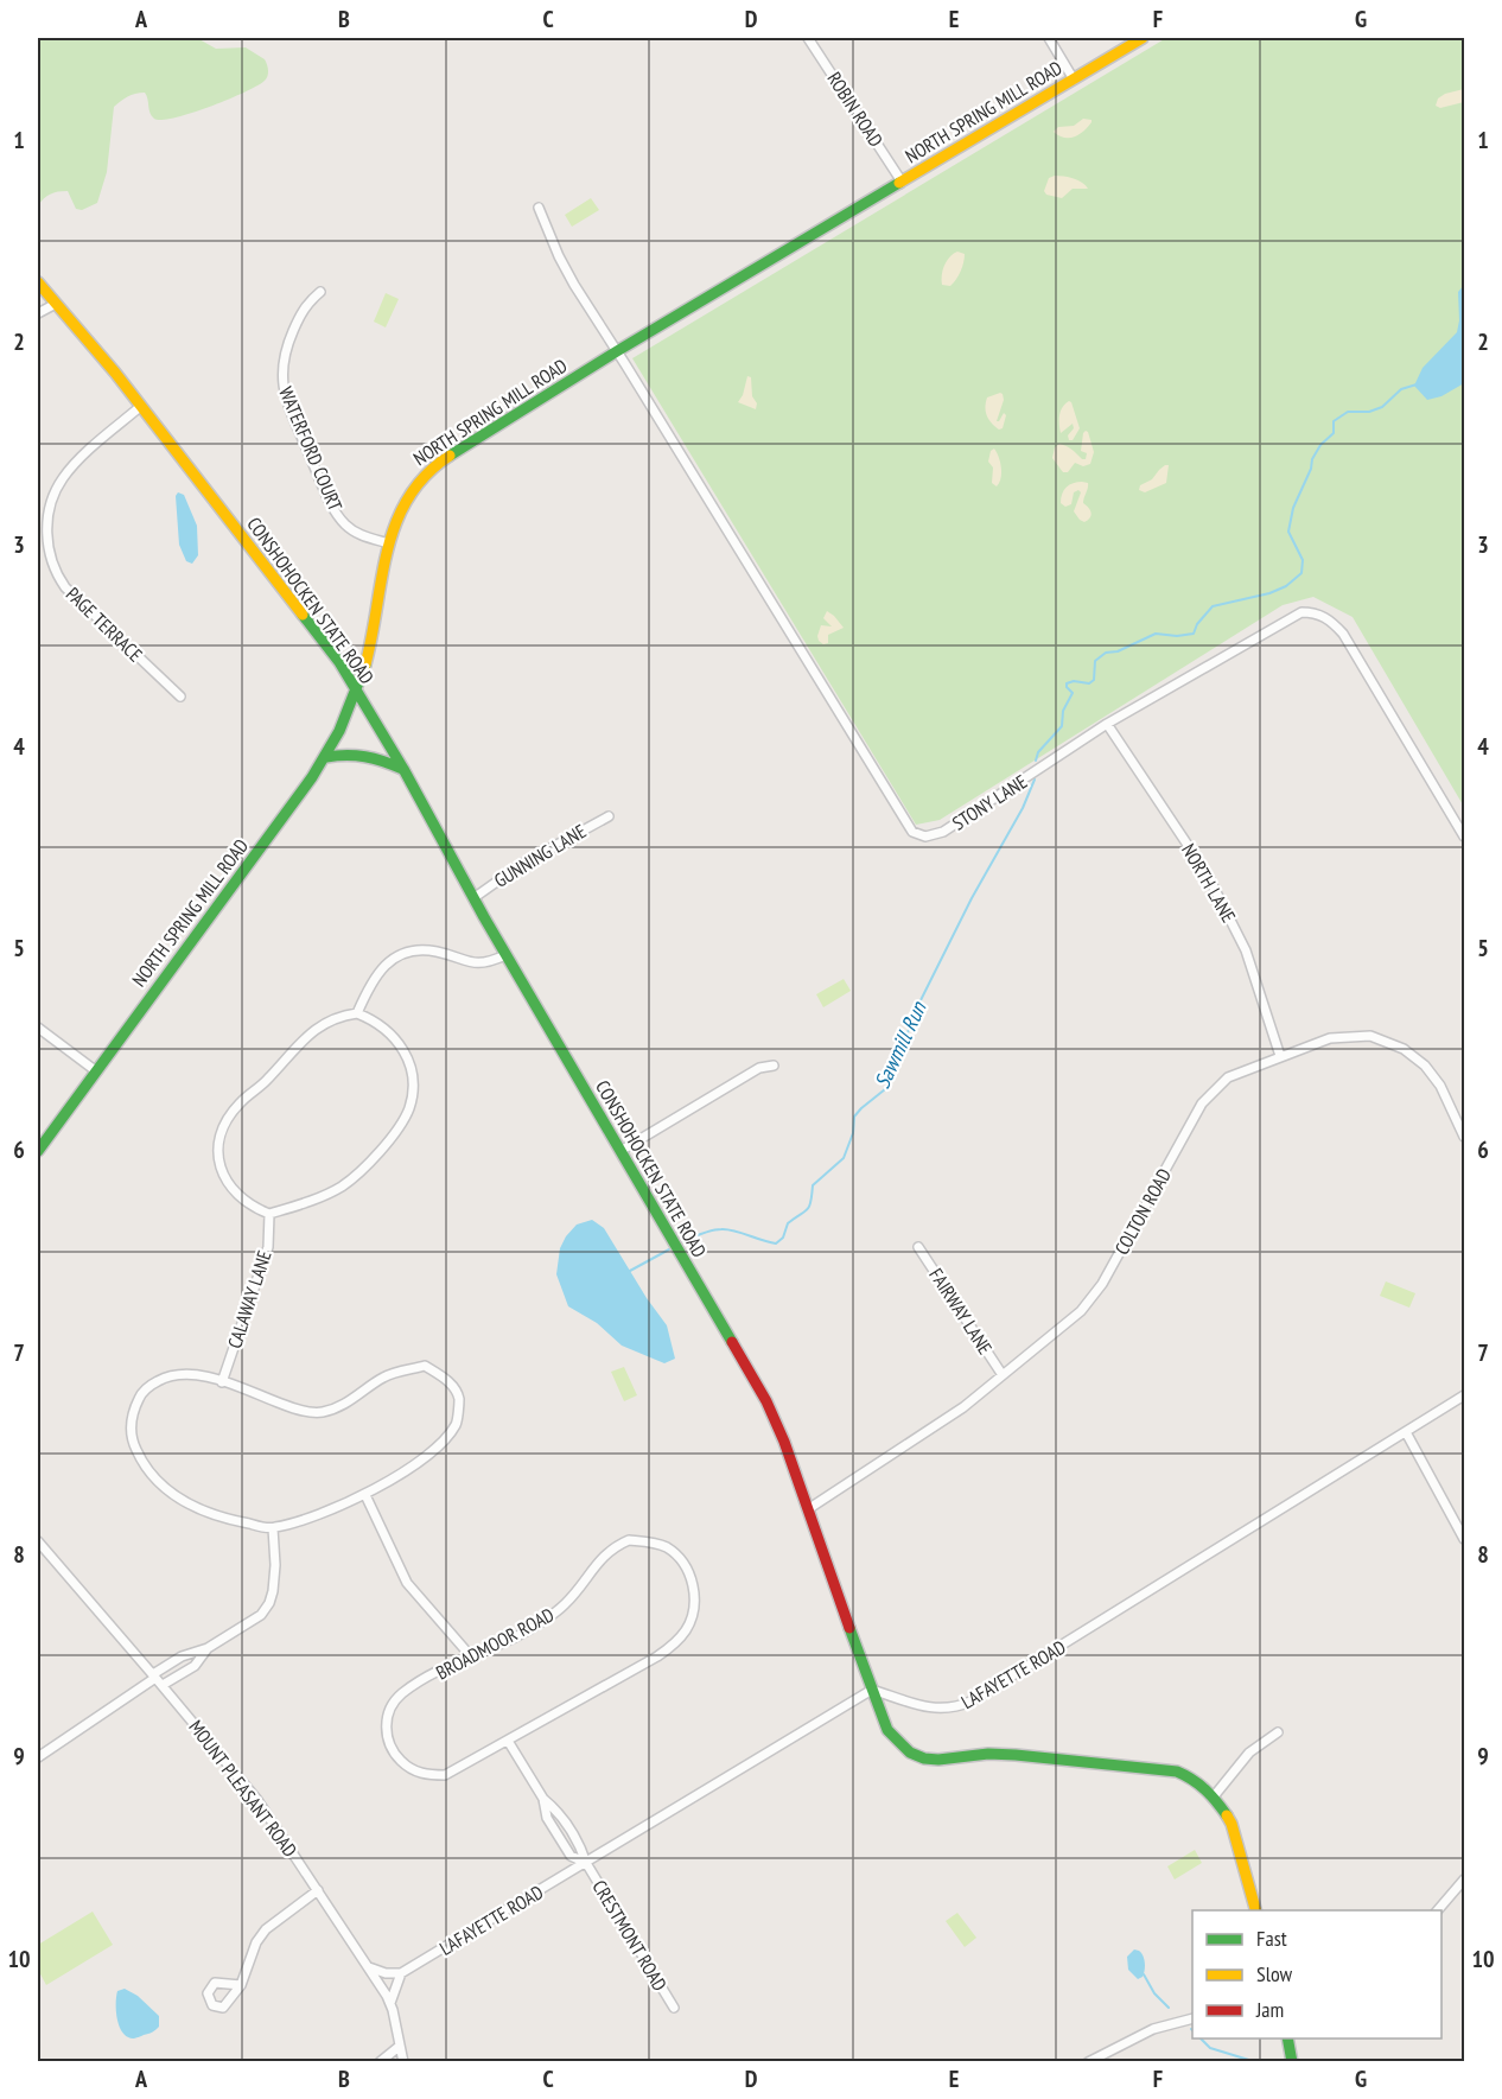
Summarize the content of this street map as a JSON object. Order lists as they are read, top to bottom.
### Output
{
  "streets": {
    "main road": ["NORTH SPRING MILL ROAD", "CONSHOHOCKEN STATE ROAD"],
    "street": [
      "ROBIN ROAD",
      "WATERFORD COURT",
      "PAGE TERRACE",
      "STONY LANE",
      "GUNNING LANE",
      "NORTH LANE",
      "COLTON ROAD",
      "CALAWAY LANE",
      "FAIRWAY LANE",
      "BROADMOOR ROAD",
      "LAFAYETTE ROAD",
      "MOUNT PLEASANT ROAD",
      "CRESTMONT ROAD"
    ]
  },
  "crossings": [
    ["ROBIN ROAD", "NORTH SPRING MILL ROAD"],
    ["NORTH SPRING MILL ROAD", "WATERFORD COURT"],
    ["NORTH SPRING MILL ROAD", "CONSHOHOCKEN STATE ROAD"],
    ["NORTH SPRING MILL ROAD", "STONY LANE"],
    ["CONSHOHOCKEN STATE ROAD", "PAGE TERRACE"],
    ["CONSHOHOCKEN STATE ROAD", "GUNNING LANE"],
    ["CONSHOHOCKEN STATE ROAD", "COLTON ROAD"],
    ["CONSHOHOCKEN STATE ROAD", "LAFAYETTE ROAD"],
    ["STONY LANE", "NORTH LANE"],
    ["NORTH LANE", "COLTON ROAD"],
    ["COLTON ROAD", "FAIRWAY LANE"],
    ["LAFAYETTE ROAD", "CRESTMONT ROAD"]
  ],
  "water": ["Sawmill Run"],
  "legend": ["Fast", "Slow", "Jam"],
  "grid": {
    "columns": [
      "A",
      "B",
      "C",
      "D",
      "E",
      "F",
      "G"
    ],
    "rows": [
      "1",
      "2",
      "3",
      "4",
      "5",
      "6",
      "7",
      "8",
      "9",
      "10"
    ]
  }
}
